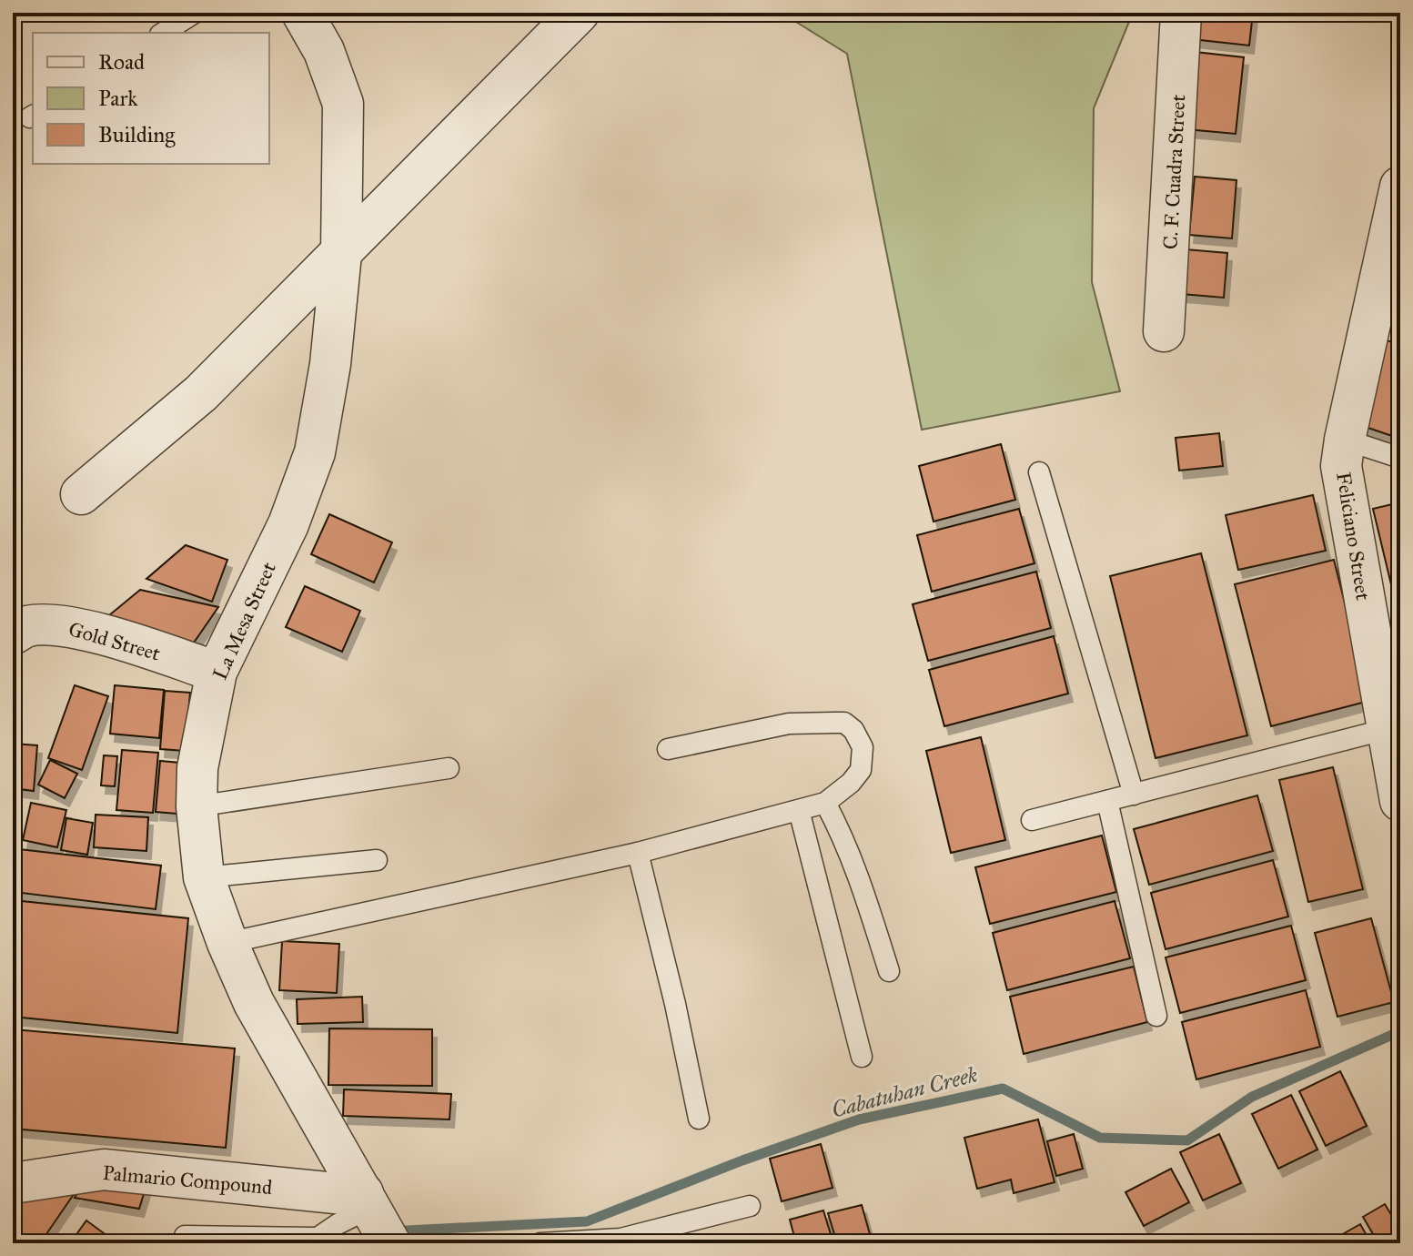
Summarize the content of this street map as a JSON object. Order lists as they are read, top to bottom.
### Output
{
  "streets": {
    "street": [
      "C. F. Cuadra Street",
      "Feliciano Street",
      "La Mesa Street",
      "Gold Street",
      "Palmario Compound"
    ]
  },
  "crossings": [
    ["La Mesa Street", "Gold Street"],
    ["La Mesa Street", "Palmario Compound"]
  ],
  "water": ["Cabatuhan Creek"],
  "legend": ["Road", "Park", "Building"]
}
